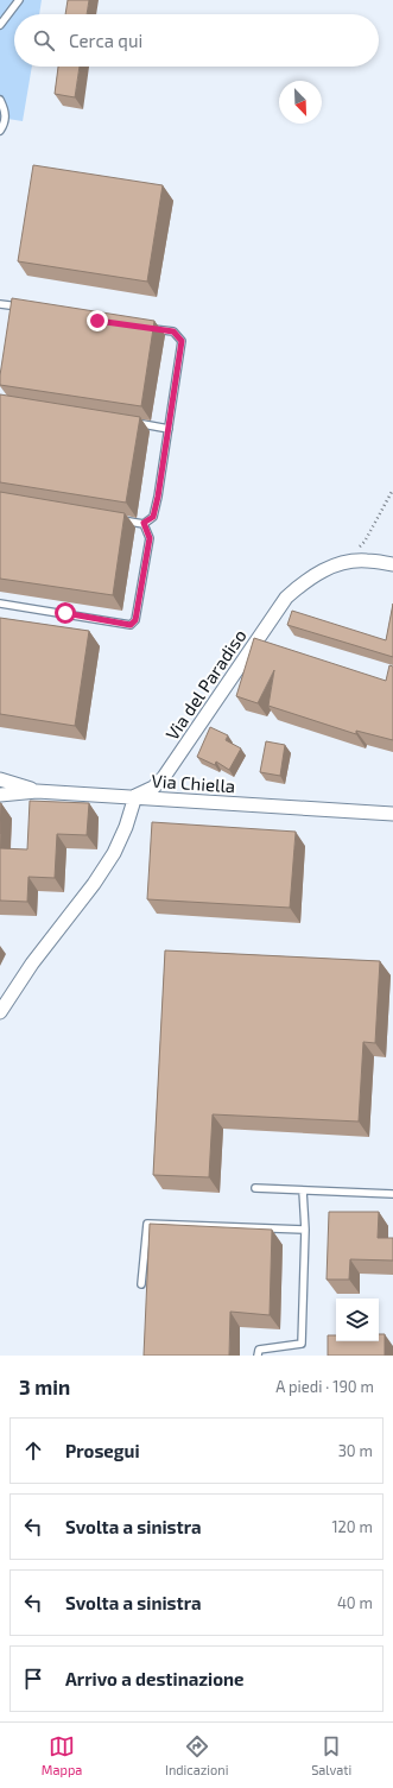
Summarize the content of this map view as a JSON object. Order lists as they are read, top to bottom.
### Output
{
  "streets": {
    "street": ["Via del Paradiso", "Via Chiella"]
  },
  "crossings": [
    ["Via del Paradiso", "Via Chiella"]
  ],
  "north": "bottom right",
  "page": {
    "search": "Cerca qui",
    "heading": ["3 min", "A piedi · 190 m"],
    "list": [
      ["Prosegui", "30 m"],
      ["Svolta a sinistra", "120 m"],
      ["Svolta a sinistra", "40 m"],
      "Arrivo a destinazione"
    ],
    "nav": ["Mappa", "Indicazioni", "Salvati"]
  }
}
